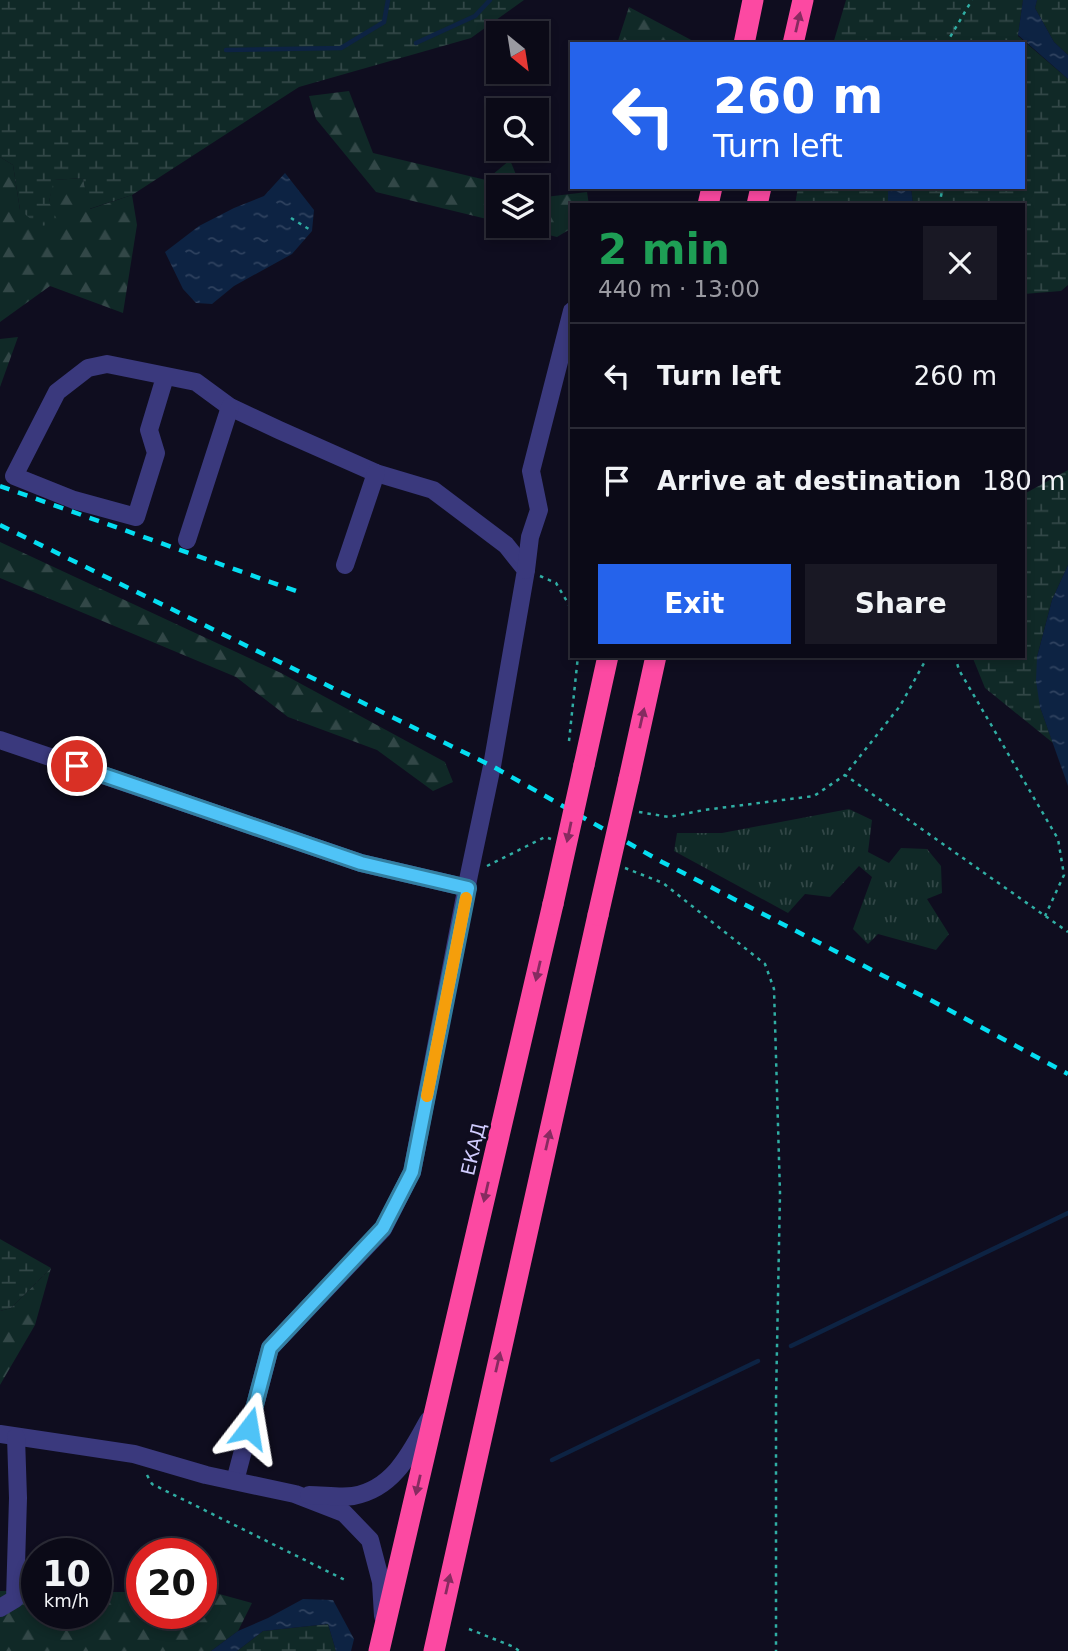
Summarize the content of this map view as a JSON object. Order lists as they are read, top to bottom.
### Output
{
  "streets": {
    "highway": ["ЕКАД"]
  },
  "north": "bottom right",
  "page": {
    "turn": ["260 m", "Turn left"],
    "heading": ["2 min", "440 m · 13:00"],
    "list": [
      {
        "name": "Turn left",
        "value": "260 m"
      },
      {
        "name": "Arrive at destination",
        "value": "180 m"
      }
    ],
    "buttons": ["Exit", "Share"],
    "speed": "10 km/h",
    "limit": "20"
  }
}
